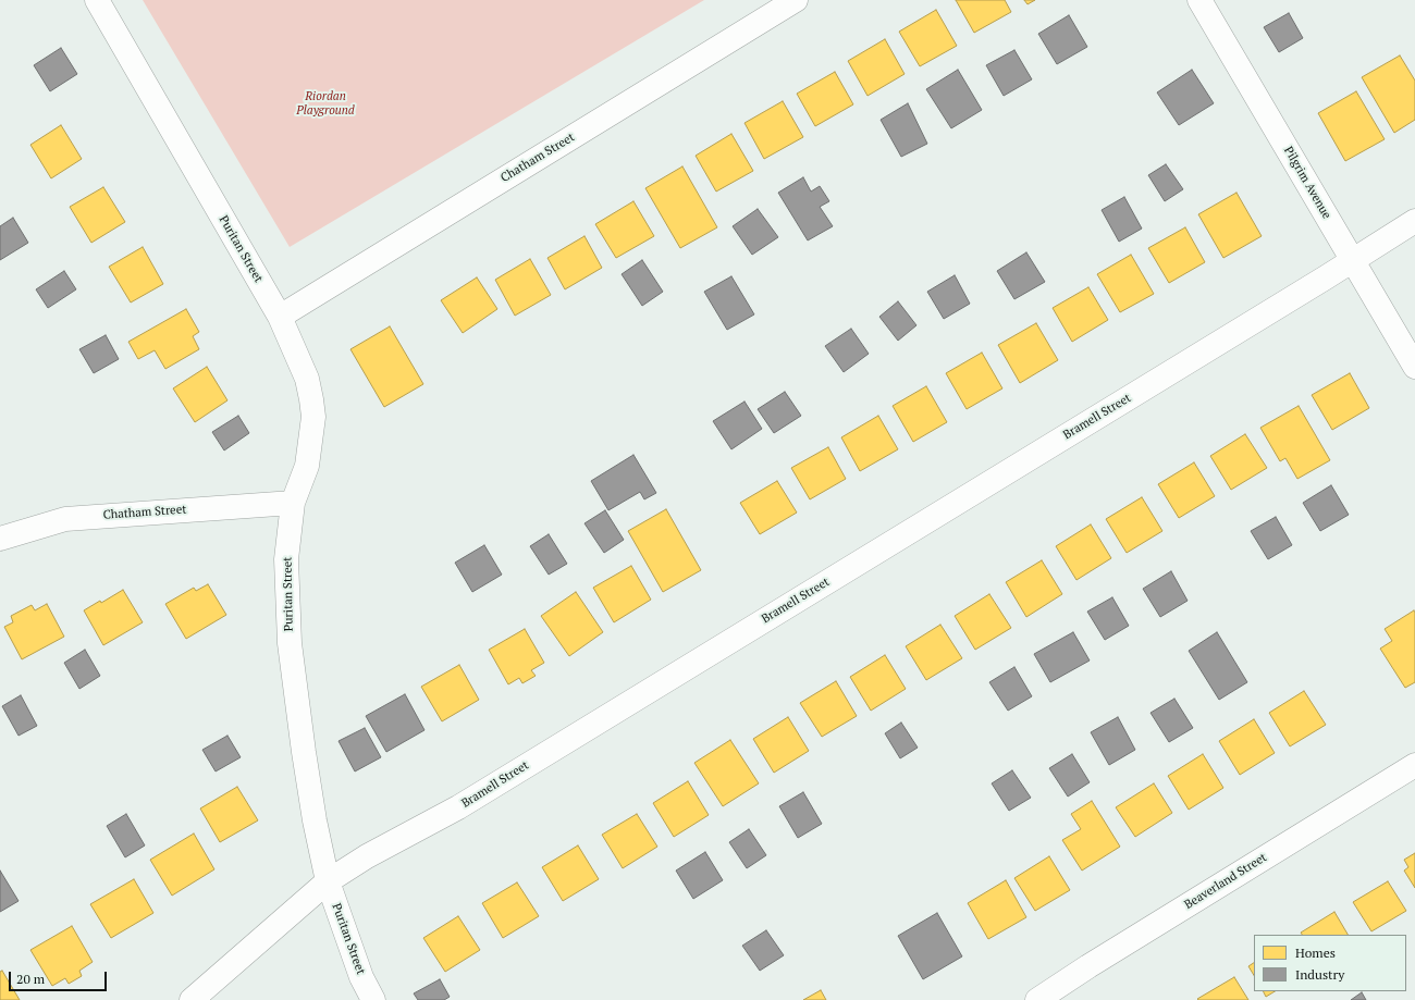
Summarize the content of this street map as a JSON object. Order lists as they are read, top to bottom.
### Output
{
  "streets": {
    "street": [
      "Chatham Street",
      "Pilgrim Avenue",
      "Puritan Street",
      "Bramell Street",
      "Beaverland Street"
    ]
  },
  "crossings": [
    ["Chatham Street", "Puritan Street"],
    ["Pilgrim Avenue", "Bramell Street"],
    ["Puritan Street", "Bramell Street"]
  ],
  "parks": ["Riordan Playground"],
  "legend": ["Homes", "Industry"],
  "scale_bar": "20 m"
}
